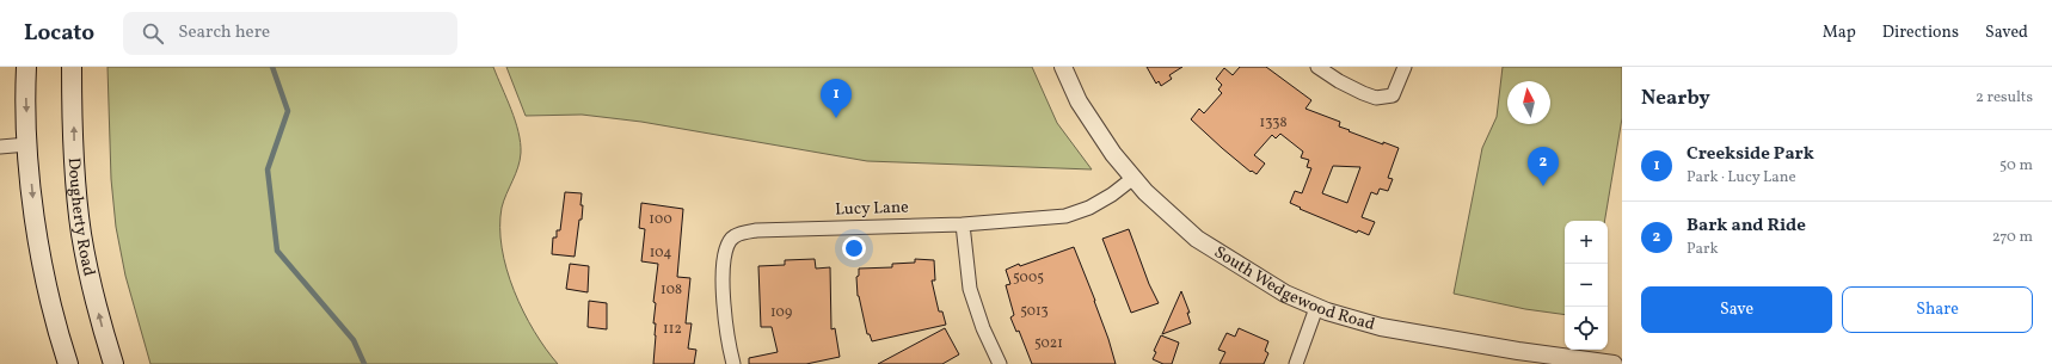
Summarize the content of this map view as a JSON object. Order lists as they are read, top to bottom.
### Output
{
  "streets": {
    "main road": ["Dougherty Road"],
    "street": ["Lucy Lane", "South Wedgewood Road"]
  },
  "crossings": [
    ["Lucy Lane", "South Wedgewood Road"]
  ],
  "house_numbers": [
    "1338",
    "100",
    "104",
    "5005",
    "108",
    "5013",
    "109",
    "112",
    "5021"
  ],
  "north": "top",
  "page": {
    "header": "Locato",
    "search": "Search here",
    "nav": ["Map", "Directions", "Saved"],
    "heading": ["Nearby", "2 results"],
    "pins": ["1", "2"],
    "list": [
      {
        "mark": "1",
        "name": "Creekside Park",
        "note": "Park · Lucy Lane",
        "value": "50 m"
      },
      {
        "mark": "2",
        "name": "Bark and Ride",
        "note": "Park",
        "value": "270 m"
      }
    ],
    "map_buttons": ["+", "−"],
    "buttons": ["Save", "Share"]
  }
}
